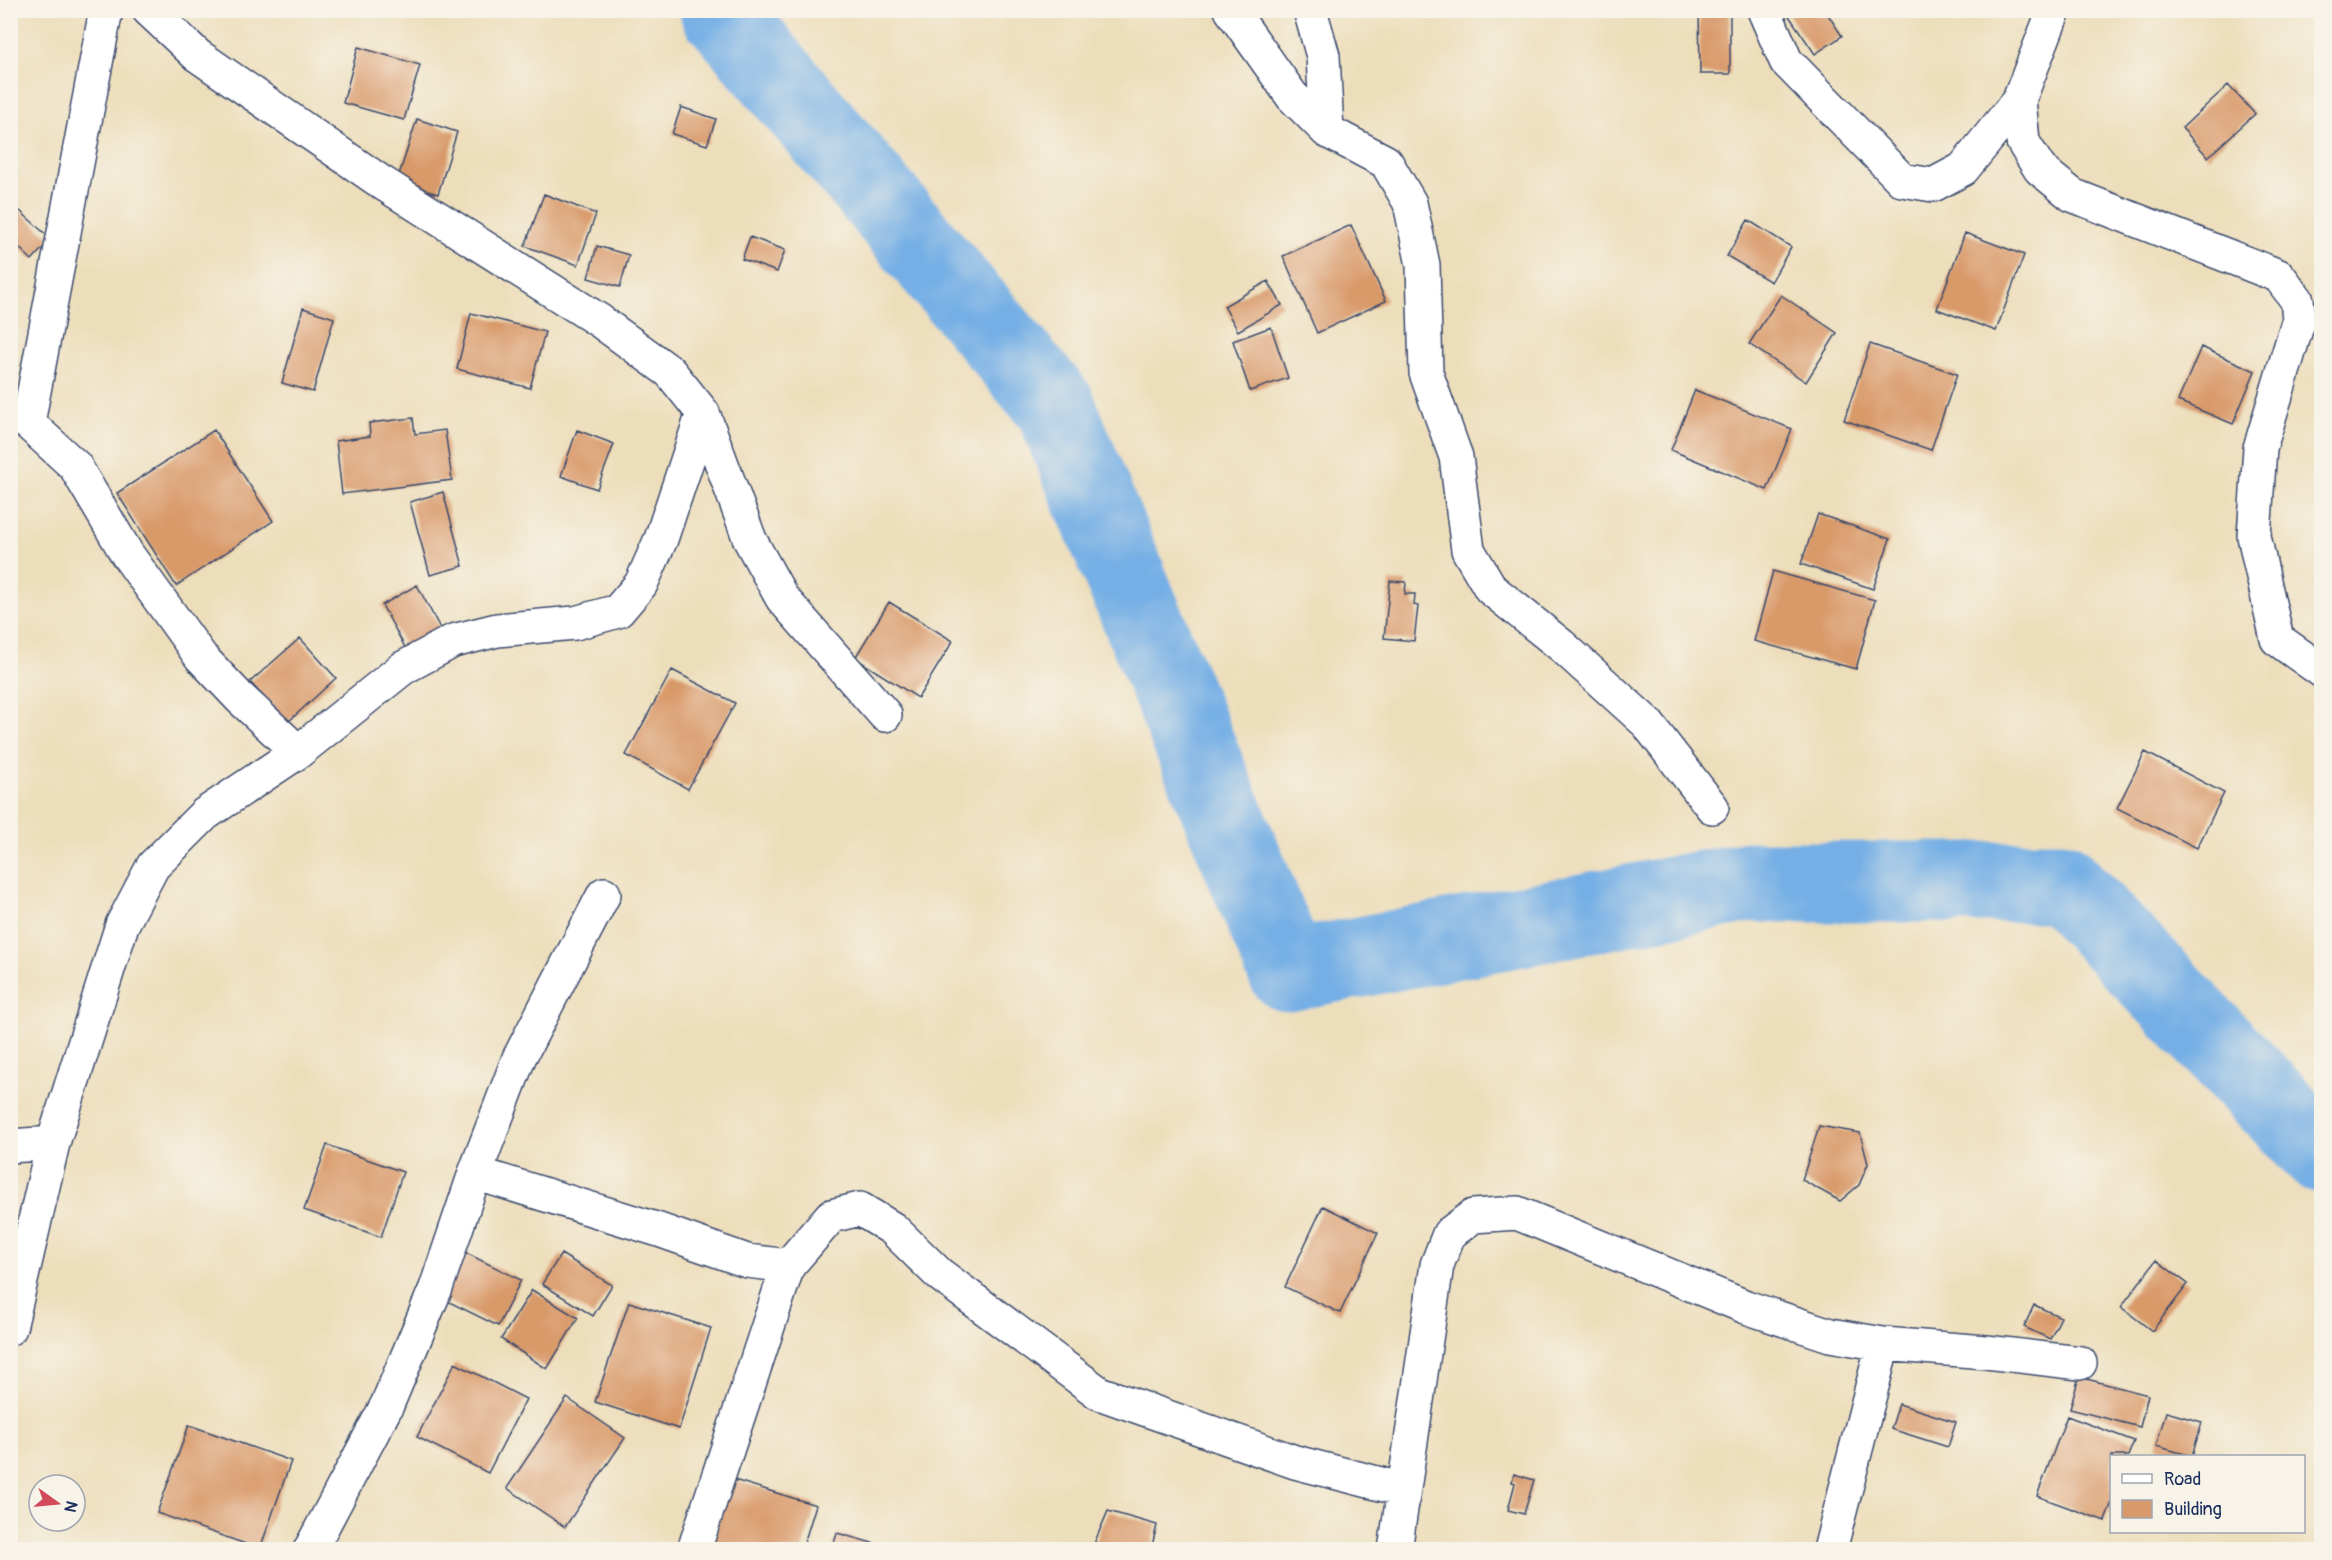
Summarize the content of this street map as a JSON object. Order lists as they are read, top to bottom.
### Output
{
  "legend": ["Road", "Building"],
  "north": "right"
}
